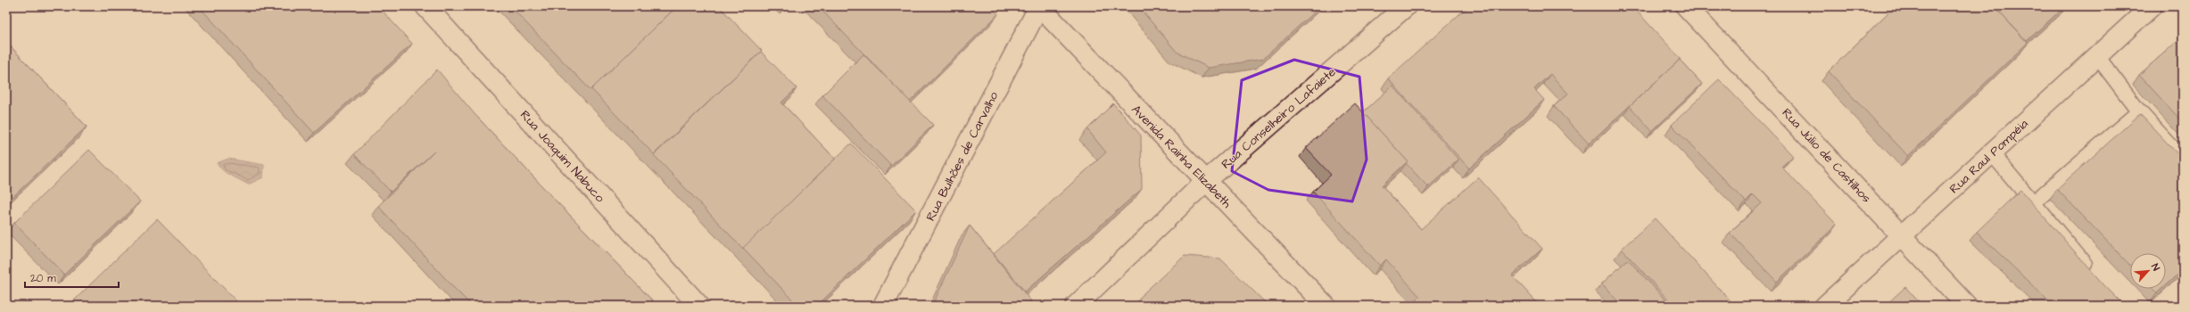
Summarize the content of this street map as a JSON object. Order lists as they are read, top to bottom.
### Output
{
  "streets": {
    "main road": [
      "Rua Conselheiro Lafaiete",
      "Rua Júlio de Castilhos",
      "Rua Joaquim Nabuco",
      "Rua Bulhões de Carvalho",
      "Avenida Rainha Elizabeth",
      "Rua Raul Pompéia"
    ]
  },
  "crossings": [
    ["Rua Conselheiro Lafaiete", "Avenida Rainha Elizabeth"],
    ["Rua Júlio de Castilhos", "Rua Raul Pompéia"],
    ["Rua Bulhões de Carvalho", "Avenida Rainha Elizabeth"]
  ],
  "scale_bar": "20 m",
  "north": "top right"
}
